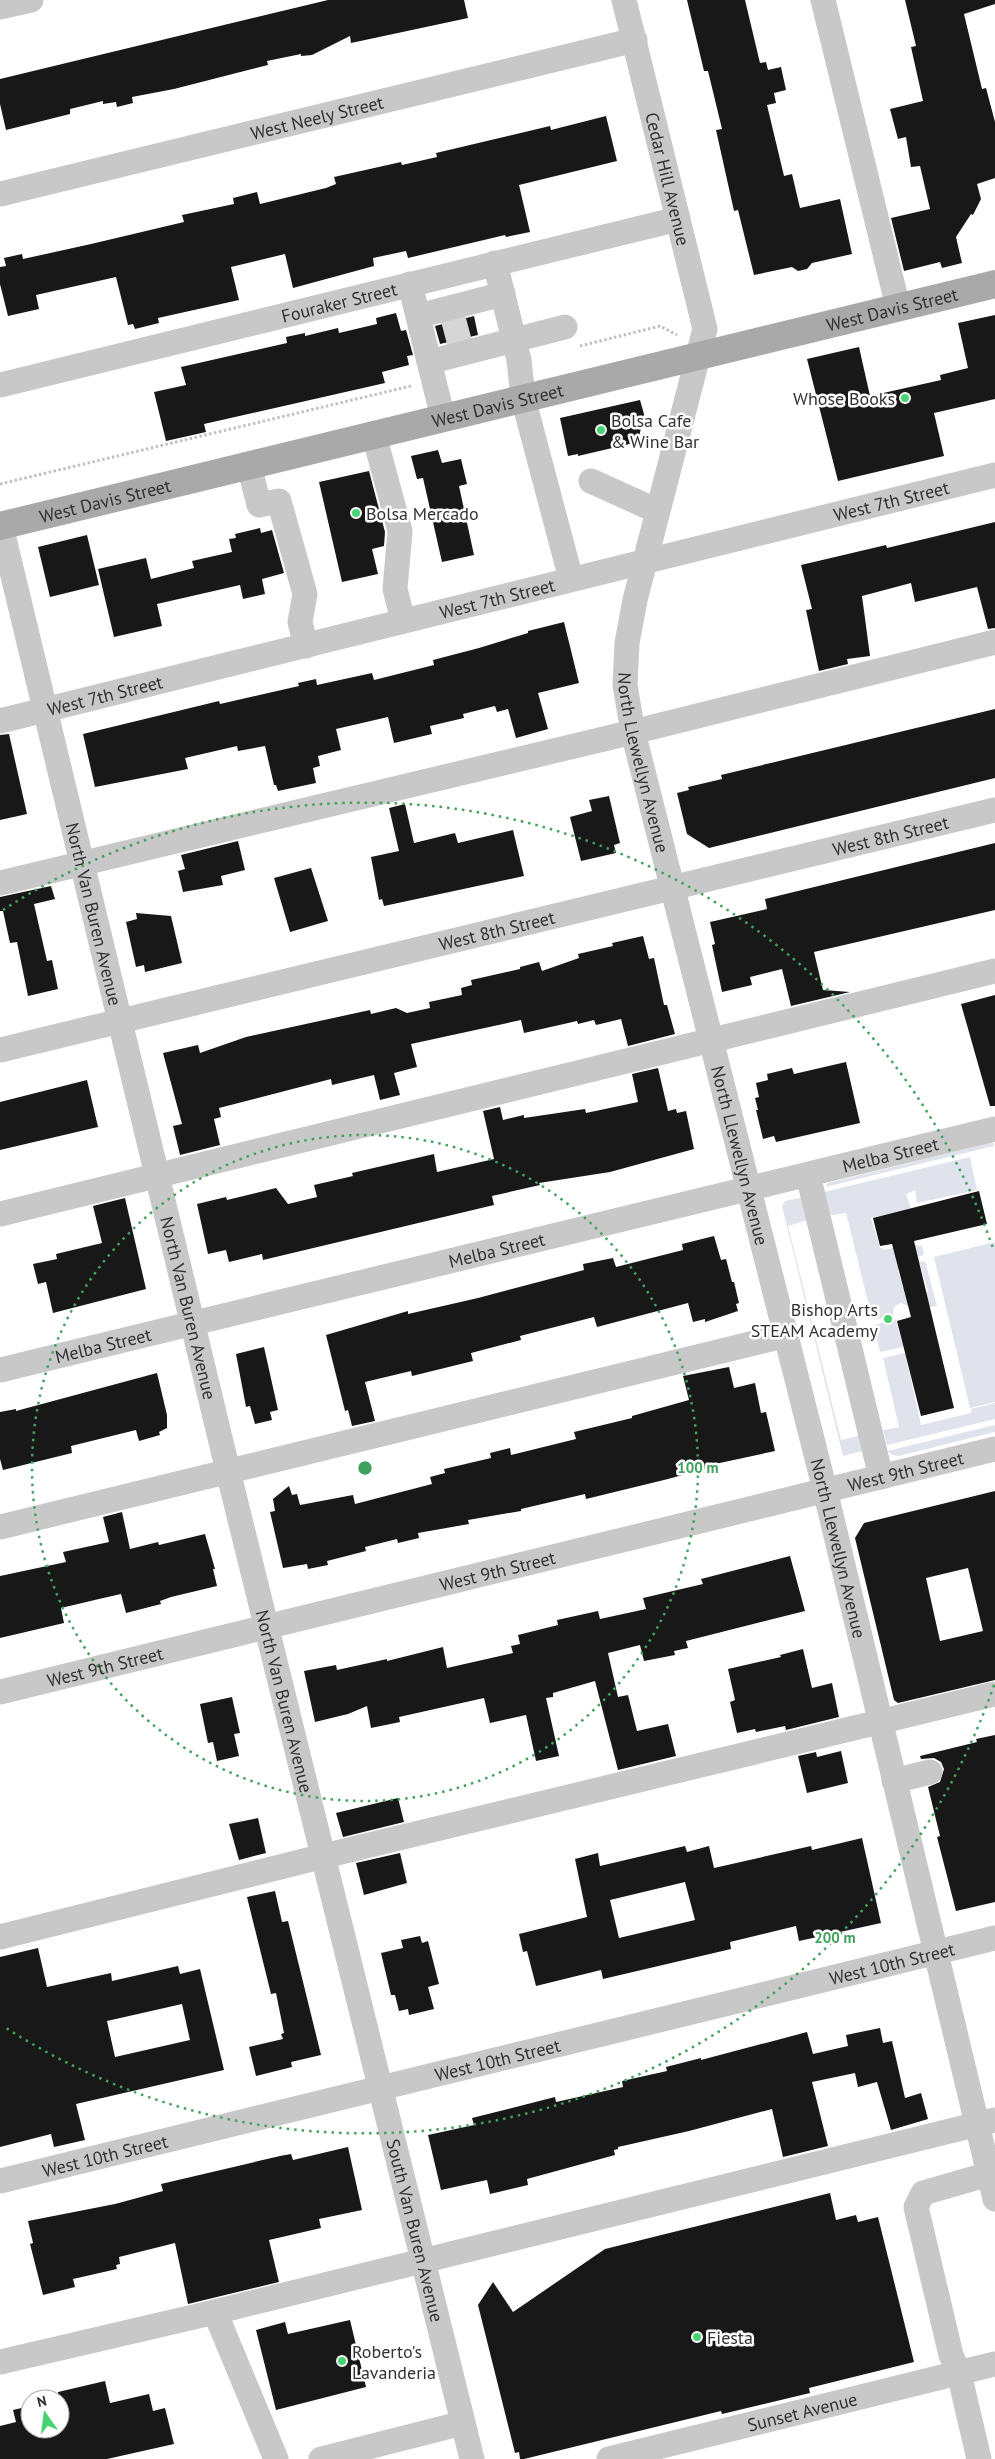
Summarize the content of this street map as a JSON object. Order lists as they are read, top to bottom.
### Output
{
  "streets": {
    "main road": ["West Davis Street"],
    "street": [
      "West Neely Street",
      "Cedar Hill Avenue",
      "Fouraker Street",
      "West 7th Street",
      "North Llewellyn Avenue",
      "West 8th Street",
      "North Van Buren Avenue",
      "Melba Street",
      "West 9th Street",
      "West 10th Street",
      "South Van Buren Avenue",
      "Sunset Avenue"
    ]
  },
  "crossings": [
    ["West Neely Street", "Cedar Hill Avenue"],
    ["Cedar Hill Avenue", "Fouraker Street"],
    ["Cedar Hill Avenue", "West Davis Street"],
    ["Cedar Hill Avenue", "North Llewellyn Avenue"],
    ["West Davis Street", "North Llewellyn Avenue"],
    ["West Davis Street", "North Van Buren Avenue"],
    ["West 7th Street", "North Llewellyn Avenue"],
    ["West 7th Street", "North Van Buren Avenue"],
    ["North Llewellyn Avenue", "West 8th Street"],
    ["North Llewellyn Avenue", "Melba Street"],
    ["North Llewellyn Avenue", "West 9th Street"],
    ["North Llewellyn Avenue", "West 10th Street"],
    ["West 8th Street", "North Van Buren Avenue"],
    ["North Van Buren Avenue", "Melba Street"],
    ["North Van Buren Avenue", "West 9th Street"],
    ["North Van Buren Avenue", "West 10th Street"],
    ["North Van Buren Avenue", "South Van Buren Avenue"],
    ["West 10th Street", "South Van Buren Avenue"]
  ],
  "places": [
    "Whose Books",
    "Bolsa Cafe & Wine Bar",
    "Bolsa Mercado",
    "Bishop Arts STEAM Academy",
    "Fiesta",
    "Roberto's Lavanderia"
  ],
  "north": "top",
  "rings": ["100 m", "200 m"]
}
